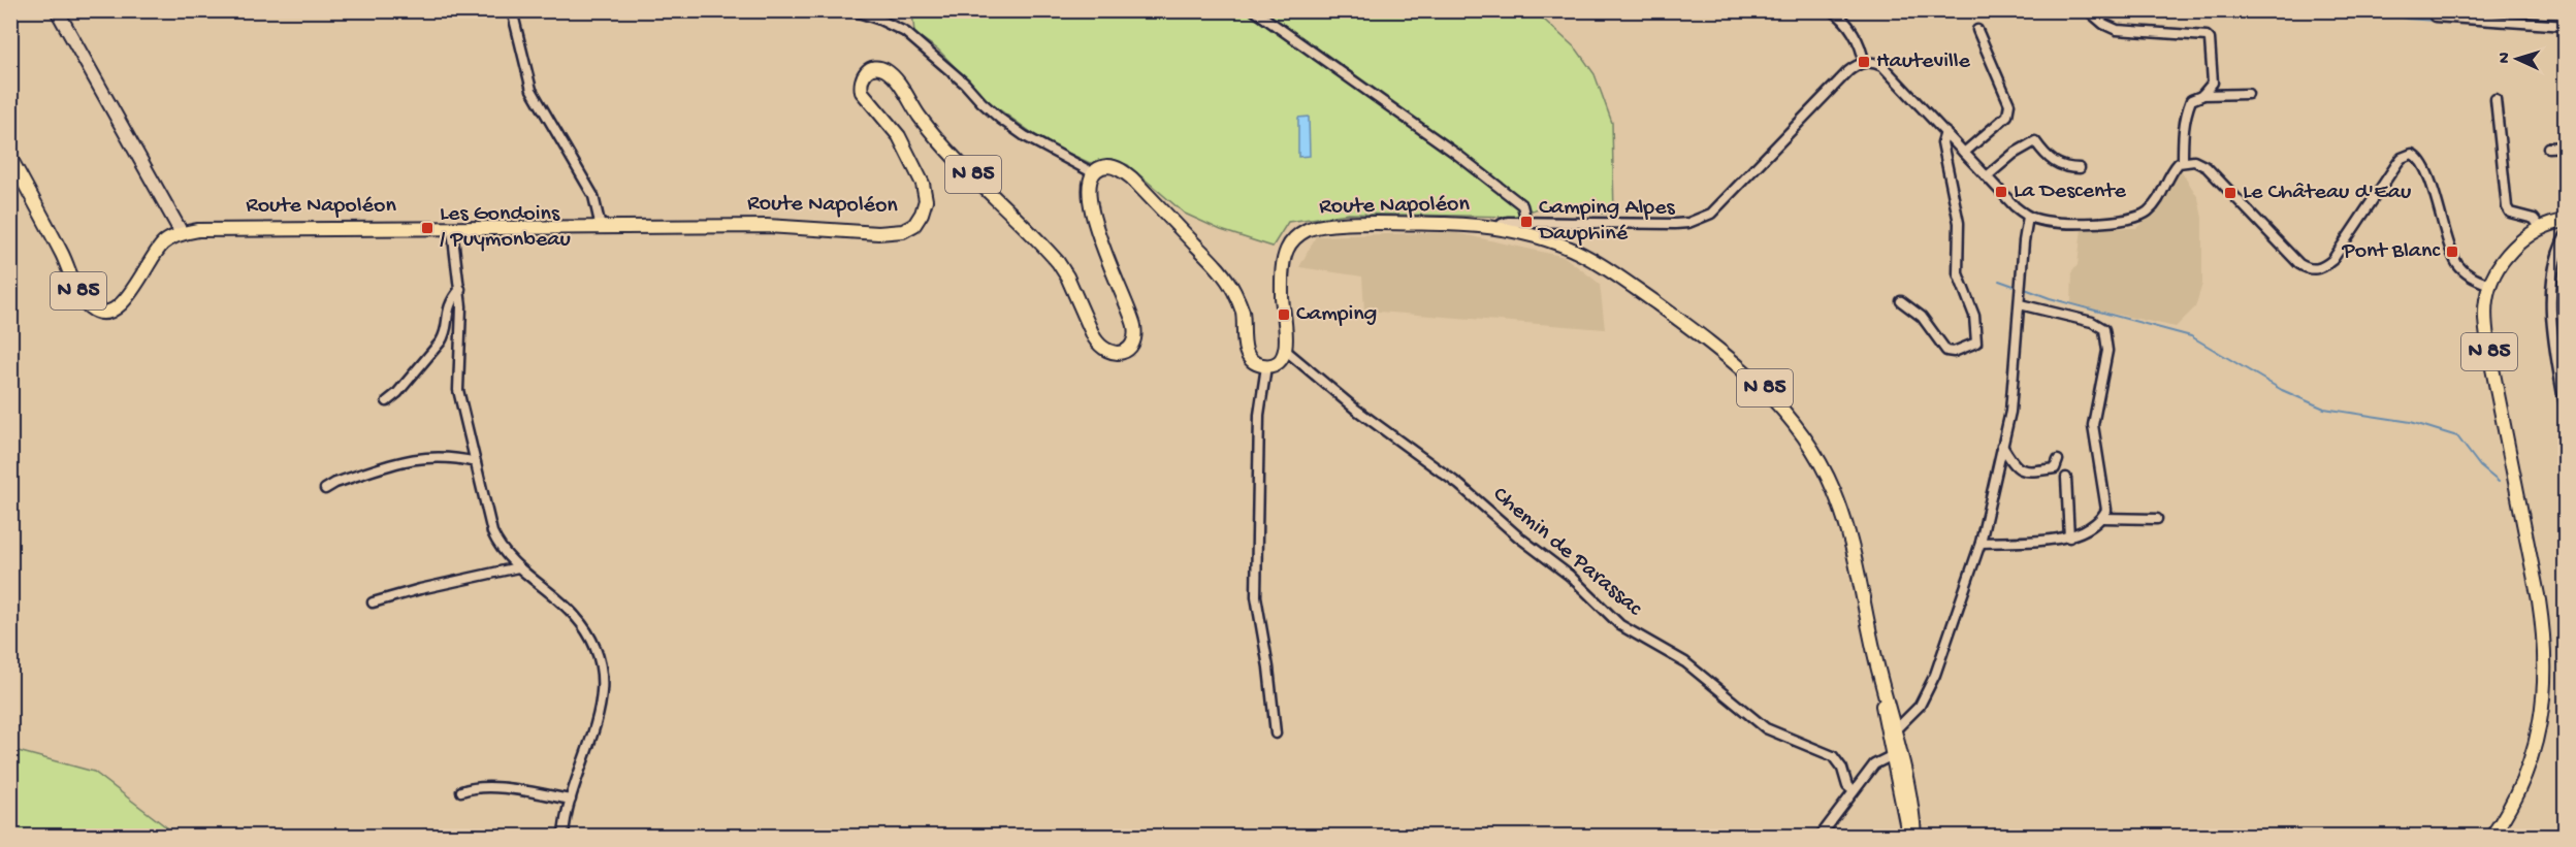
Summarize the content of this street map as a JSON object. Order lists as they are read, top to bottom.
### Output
{
  "streets": {
    "main road": ["N 85", "Route Napoléon"],
    "street": ["Chemin de Parassac"]
  },
  "crossings": [
    ["N 85", "Route Napoléon"],
    ["Route Napoléon", "Chemin de Parassac"]
  ],
  "places": {
    "transit": [
      "Hauteville",
      "La Descente",
      "Le Château d'Eau",
      "Camping Alpes Dauphiné",
      "Les Gondoins / Puymonbeau",
      "Pont Blanc",
      "Camping"
    ]
  },
  "north": "left"
}
